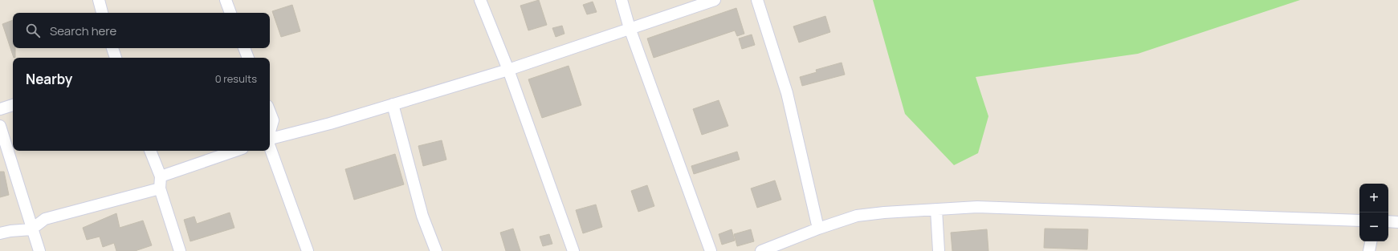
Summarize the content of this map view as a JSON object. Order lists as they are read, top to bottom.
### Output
{
  "page": {
    "search": "Search here",
    "heading": ["Nearby", "0 results"],
    "map_buttons": ["+", "−"]
  }
}
